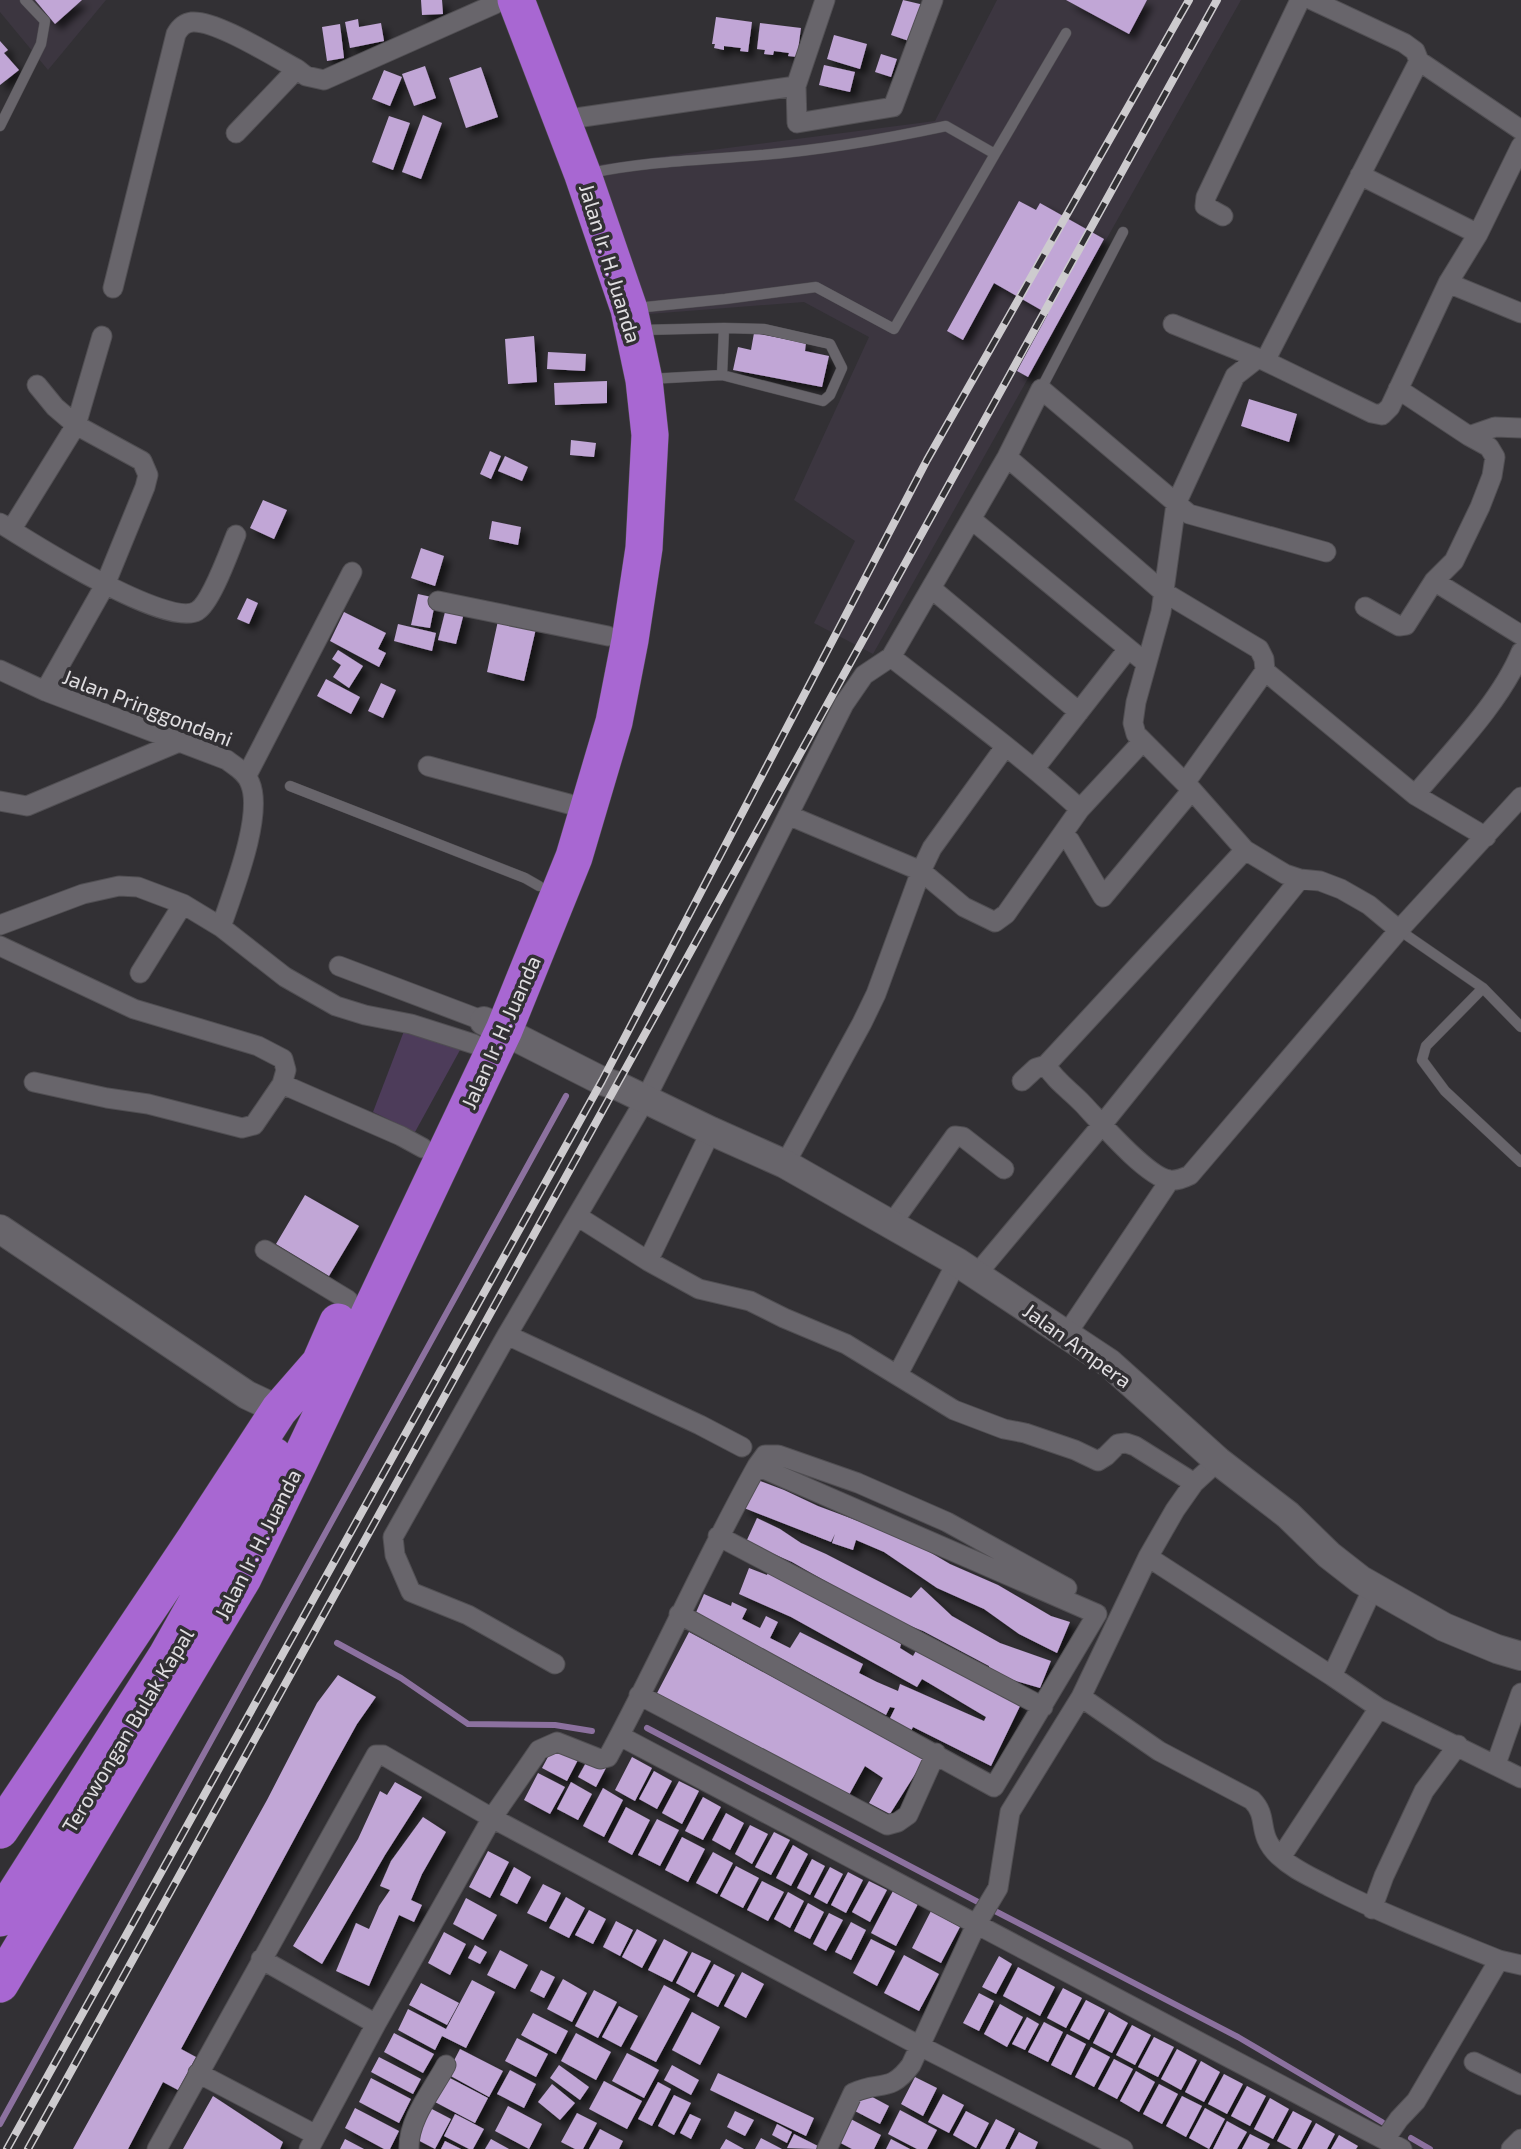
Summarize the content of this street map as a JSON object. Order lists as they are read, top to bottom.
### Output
{
  "streets": {
    "highway": ["Jalan Ir. H. Juanda", "Terowongan Bulak Kapal"],
    "street": ["Jalan Pringgondani", "Jalan Ampera"]
  },
  "crossings": [
    ["Jalan Ir. H. Juanda", "Jalan Ampera"],
    ["Jalan Ir. H. Juanda", "Terowongan Bulak Kapal"]
  ]
}
